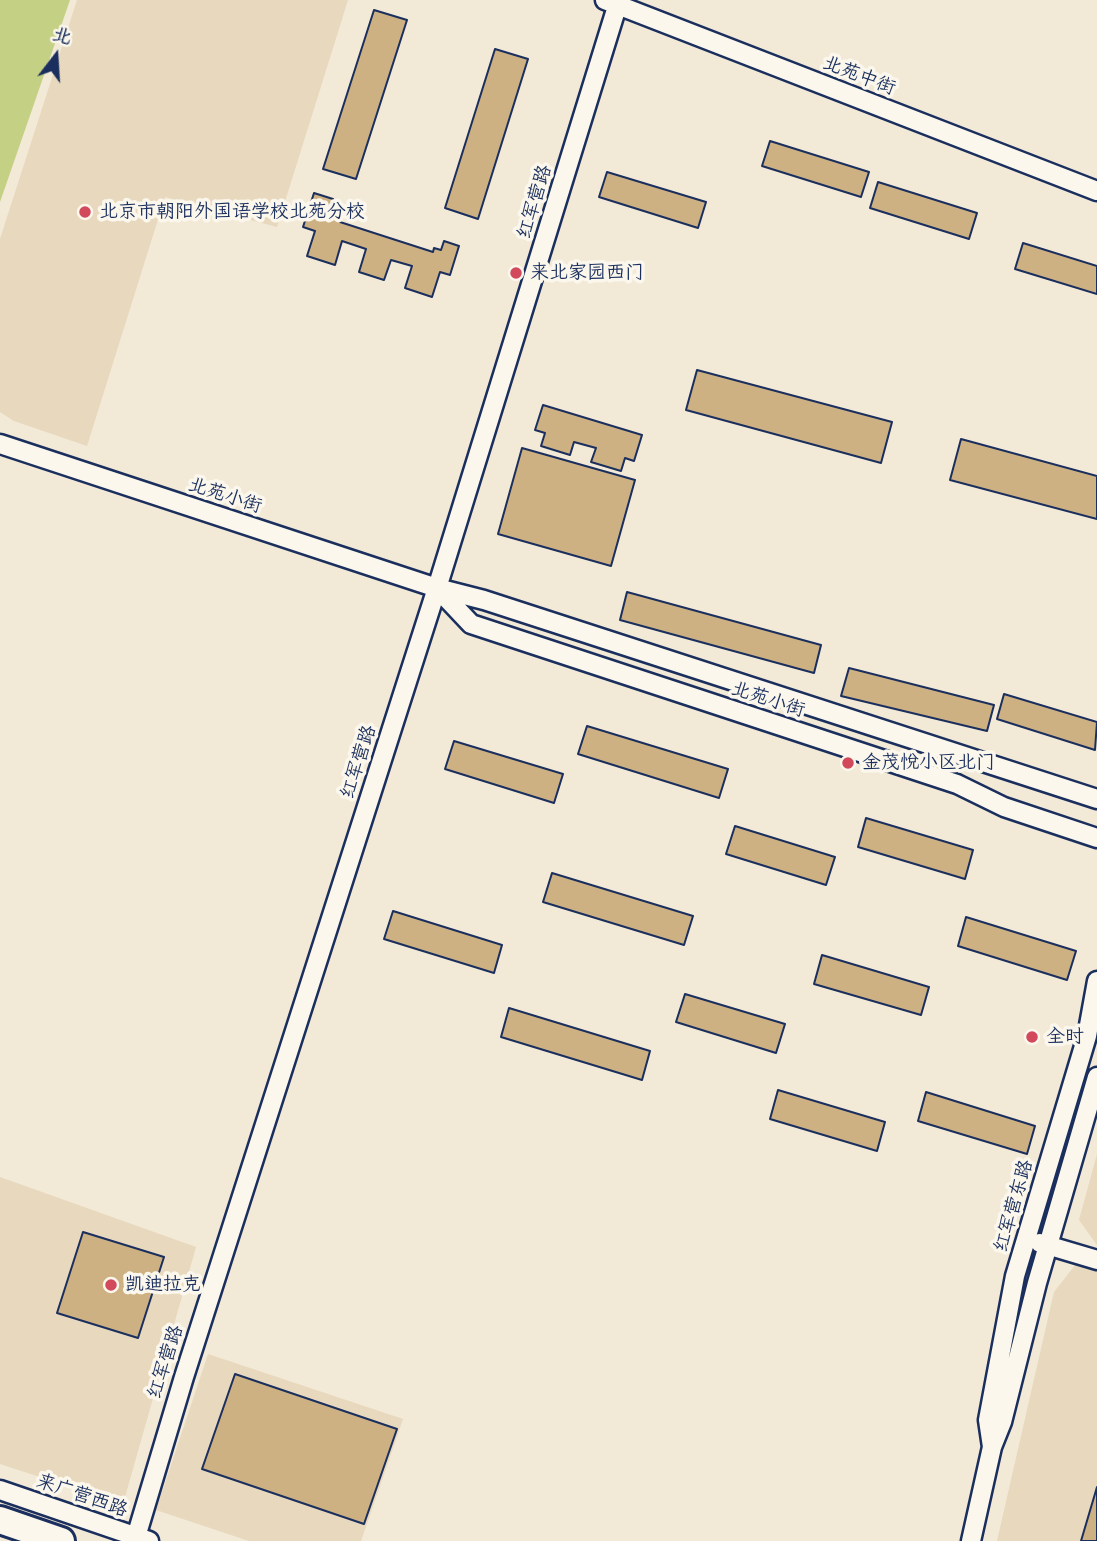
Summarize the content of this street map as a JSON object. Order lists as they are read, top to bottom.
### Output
{
  "streets": {
    "street": [
      "北苑中街",
      "红军营路",
      "北苑小街",
      "红军营东路",
      "来广营西路"
    ]
  },
  "crossings": [
    ["北苑中街", "红军营路"],
    ["红军营路", "北苑小街"],
    ["红军营路", "来广营西路"]
  ],
  "places": [
    "北京市朝阳外国语学校北苑分校",
    "来北家园西门",
    "金茂悦小区北门",
    "全时",
    "凯迪拉克"
  ],
  "north": "top"
}
